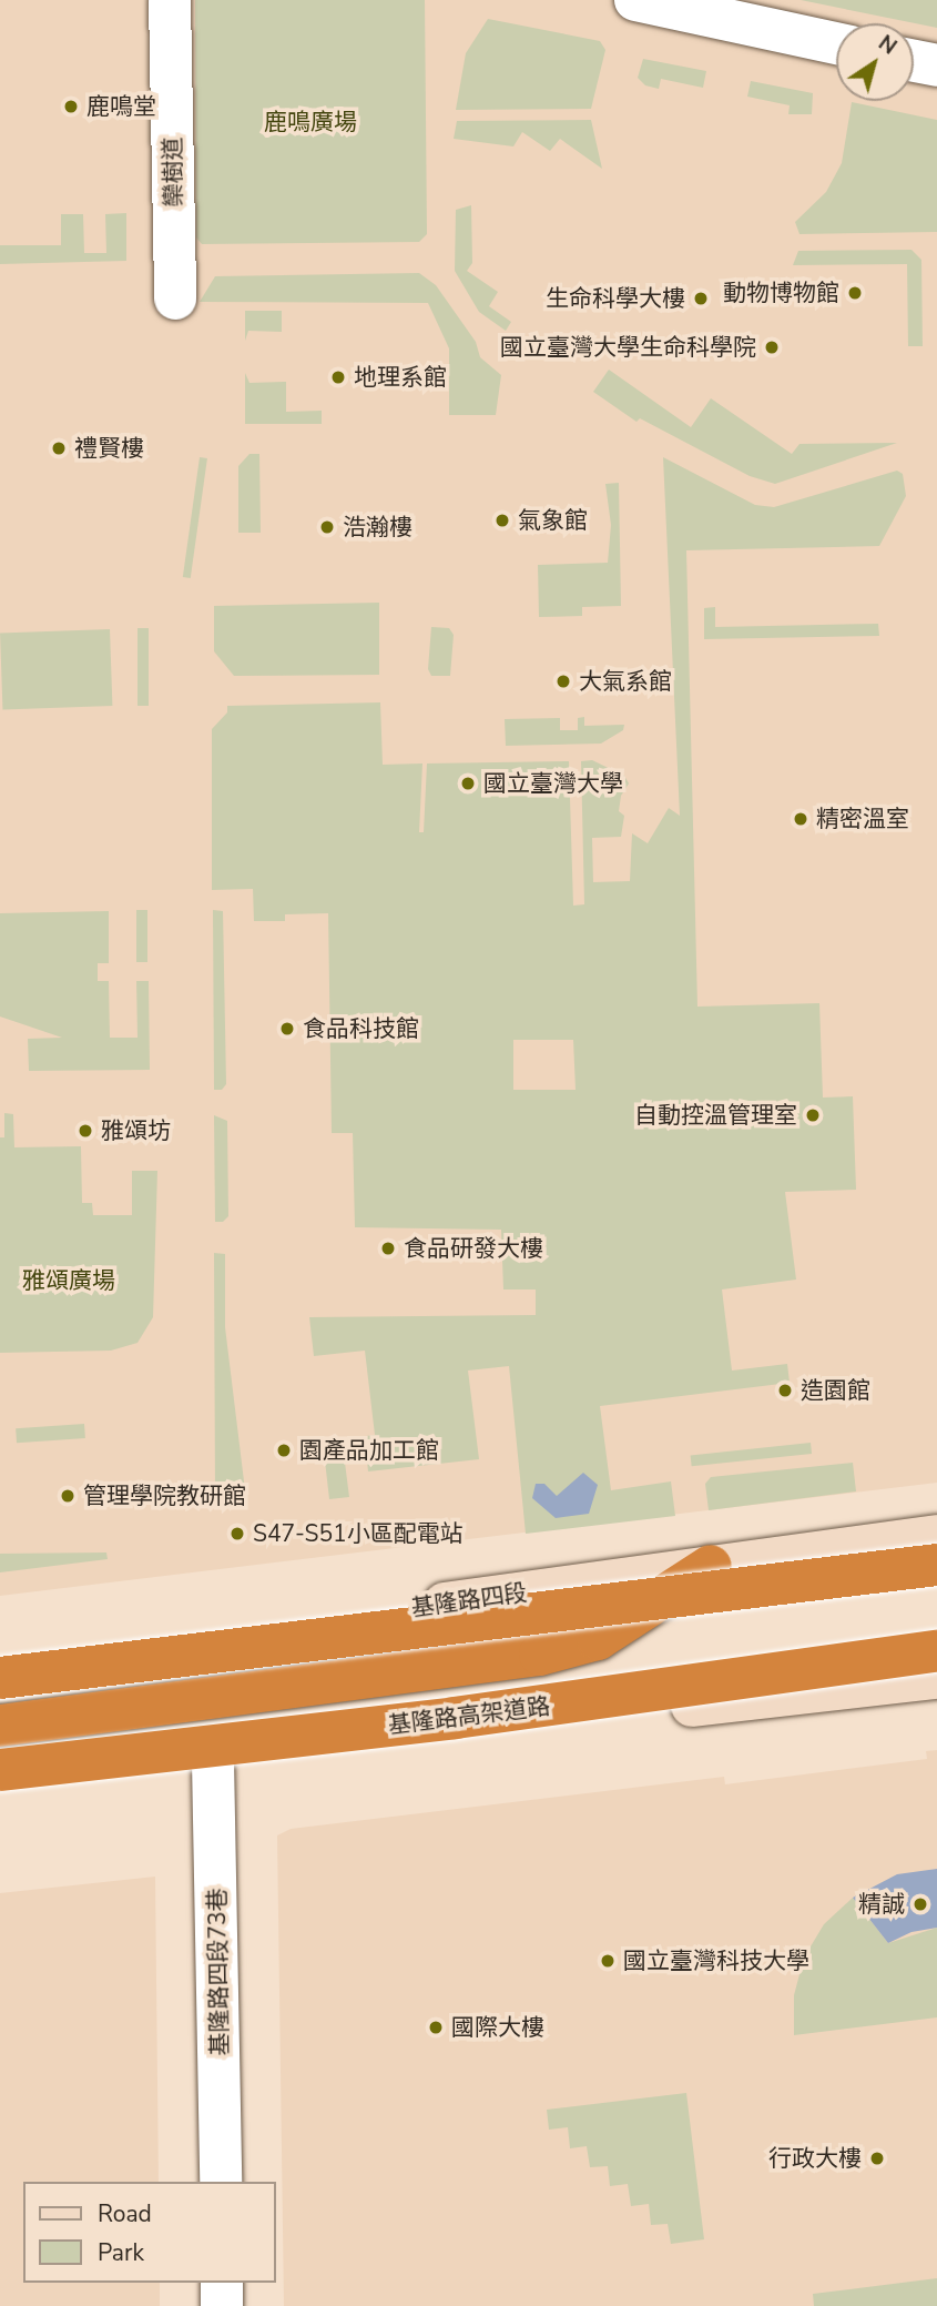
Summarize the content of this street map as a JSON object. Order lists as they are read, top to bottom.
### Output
{
  "streets": {
    "highway": ["基隆路高架道路"],
    "main road": ["基隆路四段"],
    "street": ["欒樹道", "基隆路四段73巷"]
  },
  "parks": ["鹿鳴廣場", "雅頌廣場"],
  "places": [
    "鹿鳴堂",
    "動物博物館",
    "生命科學大樓",
    "國立臺灣大學生命科學院",
    "地理系館",
    "禮賢樓",
    "氣象館",
    "浩瀚樓",
    "大氣系館",
    "國立臺灣大學",
    "精密溫室",
    "食品科技館",
    "自動控溫管理室",
    "雅頌坊",
    "食品研發大樓",
    "造園館",
    "園產品加工館",
    "管理學院教研館",
    "S47-S51小區配電站",
    "精誠",
    "國立臺灣科技大學",
    "國際大樓",
    "行政大樓"
  ],
  "legend": ["Road", "Park"],
  "north": "top right"
}
